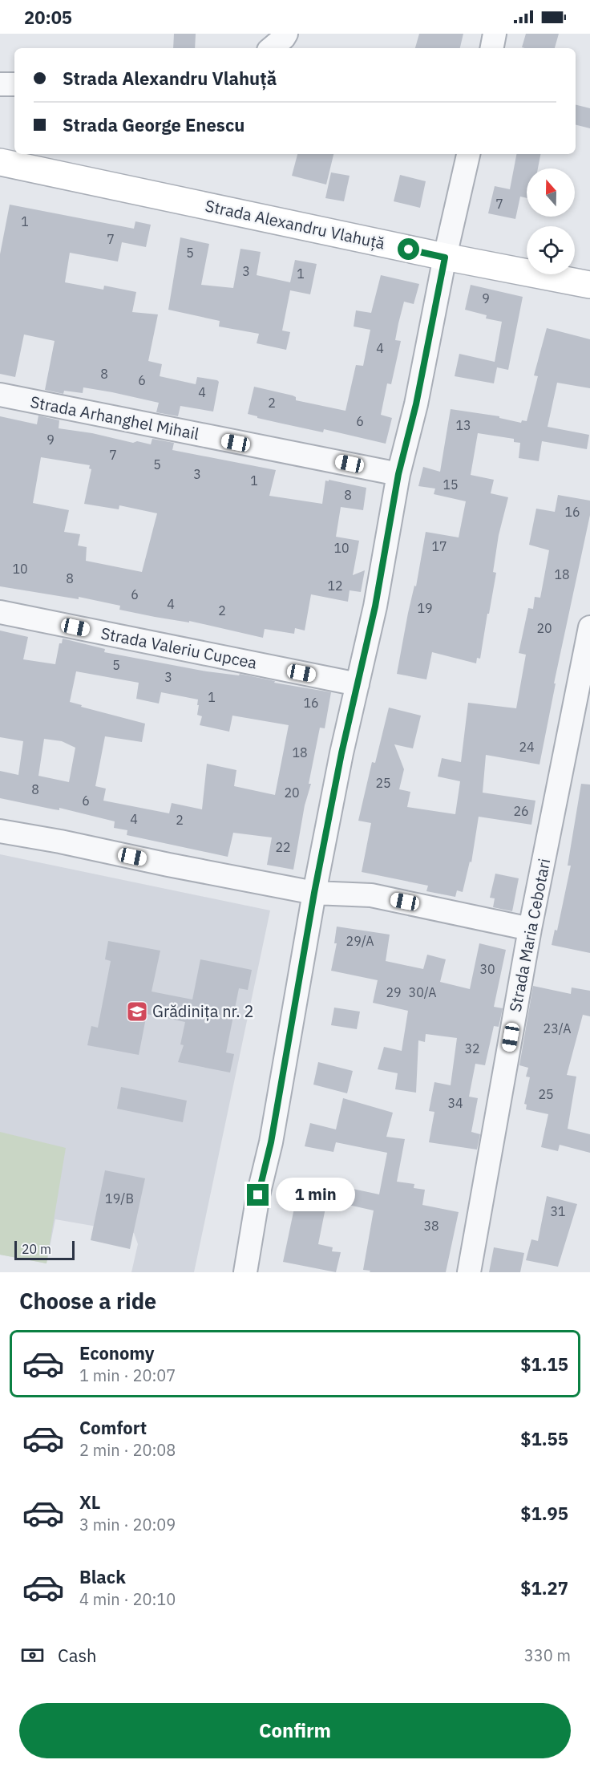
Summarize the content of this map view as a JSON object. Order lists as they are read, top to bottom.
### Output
{
  "streets": {
    "street": [
      "Strada Аlexandru Vlahuță",
      "Strada Arhanghel Mihail",
      "Strada Valeriu Cupcea",
      "Strada Maria Cebotari"
    ]
  },
  "places": {
    "school or university": ["Grădinița nr. 2"]
  },
  "house_numbers": [
    "7",
    "1",
    "7",
    "5",
    "3",
    "1",
    "9",
    "4",
    "8",
    "6",
    "4",
    "2",
    "6",
    "13",
    "9",
    "7",
    "5",
    "3",
    "1",
    "15",
    "8",
    "16",
    "17",
    "10",
    "10",
    "18",
    "8",
    "12",
    "6",
    "4",
    "19",
    "2",
    "20",
    "5",
    "3",
    "1",
    "16",
    "24",
    "18",
    "25",
    "8",
    "20",
    "6",
    "26",
    "4",
    "2",
    "22",
    "29/A",
    "30",
    "29",
    "30/A",
    "23/A",
    "32",
    "25",
    "34",
    "19/B",
    "31",
    "38"
  ],
  "scale_bar": "20 m",
  "north": "top",
  "page": {
    "status": "20:05",
    "banner": ["Strada Аlexandru Vlahuță", "Strada George Enescu"],
    "bubble": "1 min",
    "scale": "20 m",
    "heading": "Choose a ride",
    "list": [
      {
        "name": "Economy",
        "note": "1 min · 20:07",
        "value": "$1.15"
      },
      {
        "name": "Comfort",
        "note": "2 min · 20:08",
        "value": "$1.55"
      },
      {
        "name": "XL",
        "note": "3 min · 20:09",
        "value": "$1.95"
      },
      {
        "name": "Black",
        "note": "4 min · 20:10",
        "value": "$1.27"
      }
    ],
    "pay": ["Cash", "330 m"],
    "buttons": "Confirm"
  }
}
